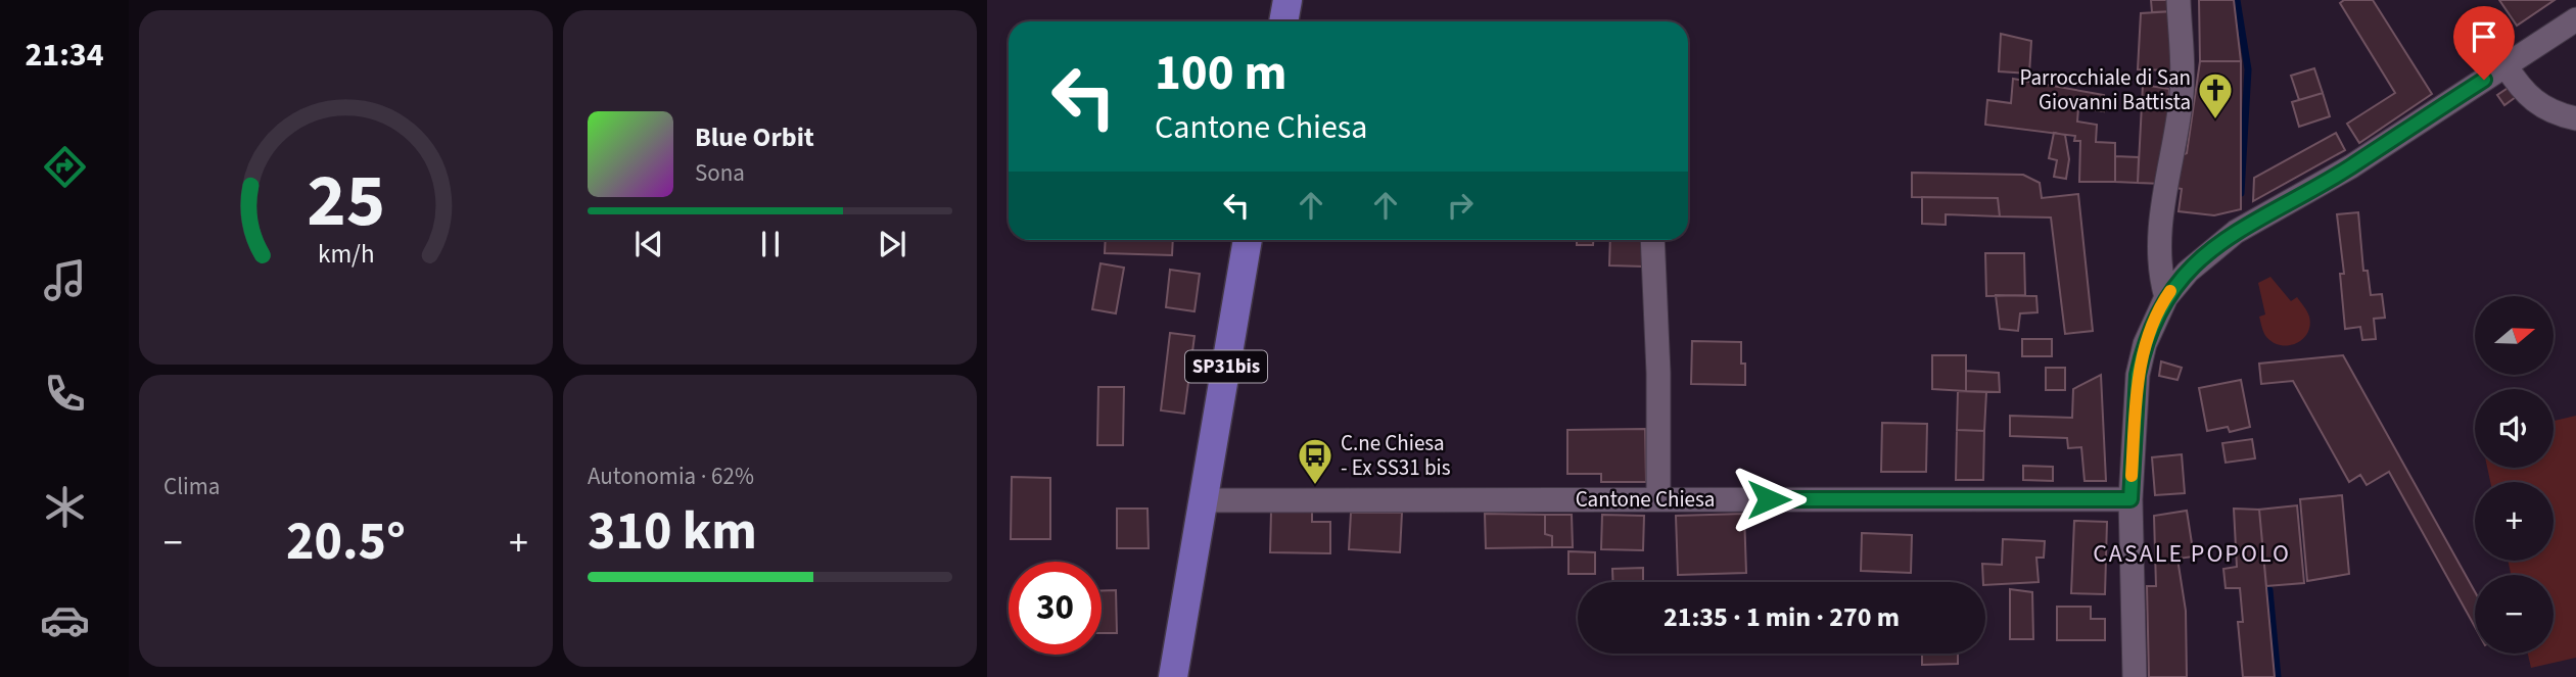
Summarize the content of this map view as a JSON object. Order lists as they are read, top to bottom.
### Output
{
  "streets": {
    "main road": ["SP31bis"],
    "street": ["Cantone Chiesa"]
  },
  "crossings": [
    ["SP31bis", "Cantone Chiesa"]
  ],
  "districts": ["CASALE POPOLO"],
  "places": {
    "church": ["Parrocchiale di San Giovanni Battista"],
    "bus stop": ["C.ne Chiesa - Ex SS31 bis"]
  },
  "north": "right",
  "page": {
    "tabs": "21:34",
    "turn": ["100 m", "Cantone Chiesa"],
    "song": ["Blue Orbit", "Sona"],
    "map_buttons": ["+", "−"],
    "tile": [
      "Clima",
      ["Autonomia · 62%", "310 km"]
    ],
    "heat": ["−", "20.5°", "+"],
    "limit": "30",
    "trip": "21:35 · 1 min · 270 m",
    "gauge": ["25", "km/h"]
  }
}
